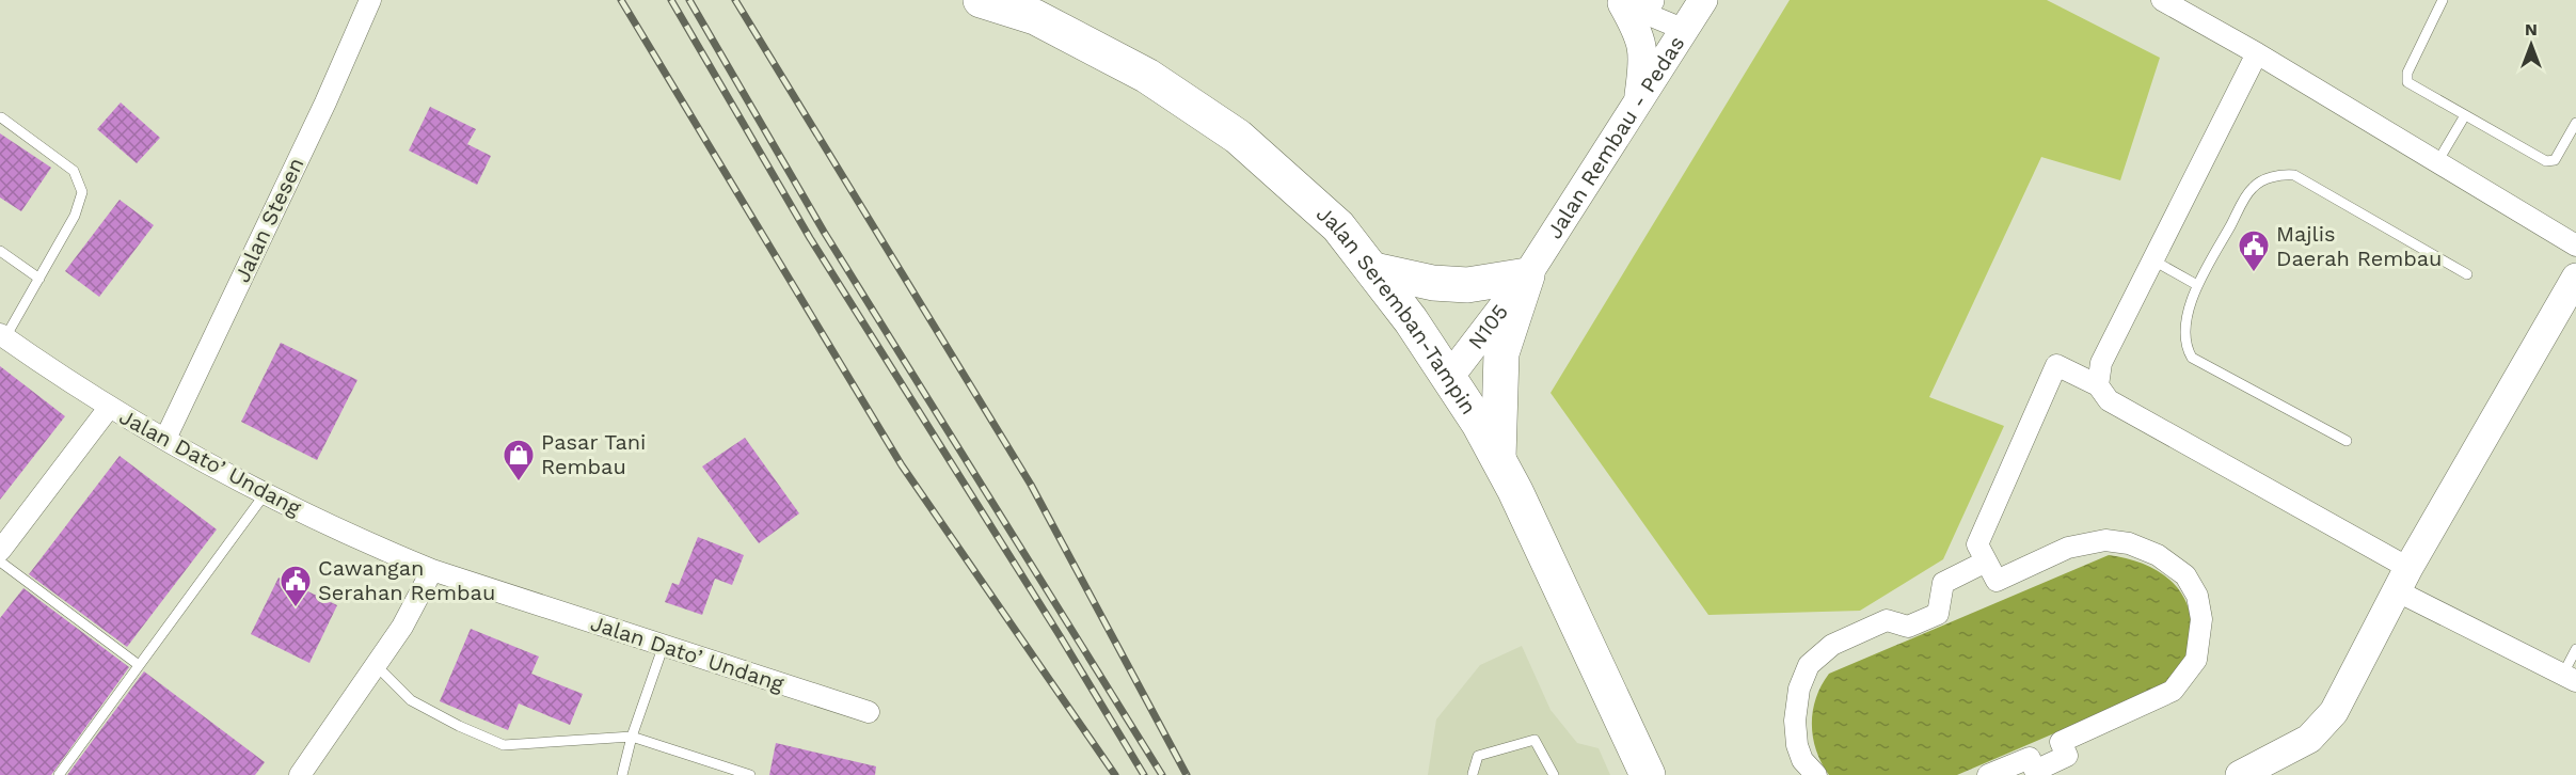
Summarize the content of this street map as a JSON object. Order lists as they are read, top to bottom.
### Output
{
  "streets": {
    "highway": ["Jalan Seremban-Tampin"],
    "main road": ["Jalan Rembau - Pedas", "N105"],
    "street": ["Jalan Stesen", "Jalan Dato’ Undang"]
  },
  "crossings": [
    ["Jalan Rembau - Pedas", "N105"],
    ["Jalan Stesen", "Jalan Dato’ Undang"],
    ["Jalan Seremban-Tampin", "N105"]
  ],
  "places": {
    "public building": ["Majlis Daerah Rembau", "Cawangan Serahan Rembau"],
    "shop": ["Pasar Tani Rembau"]
  },
  "north": "top"
}
